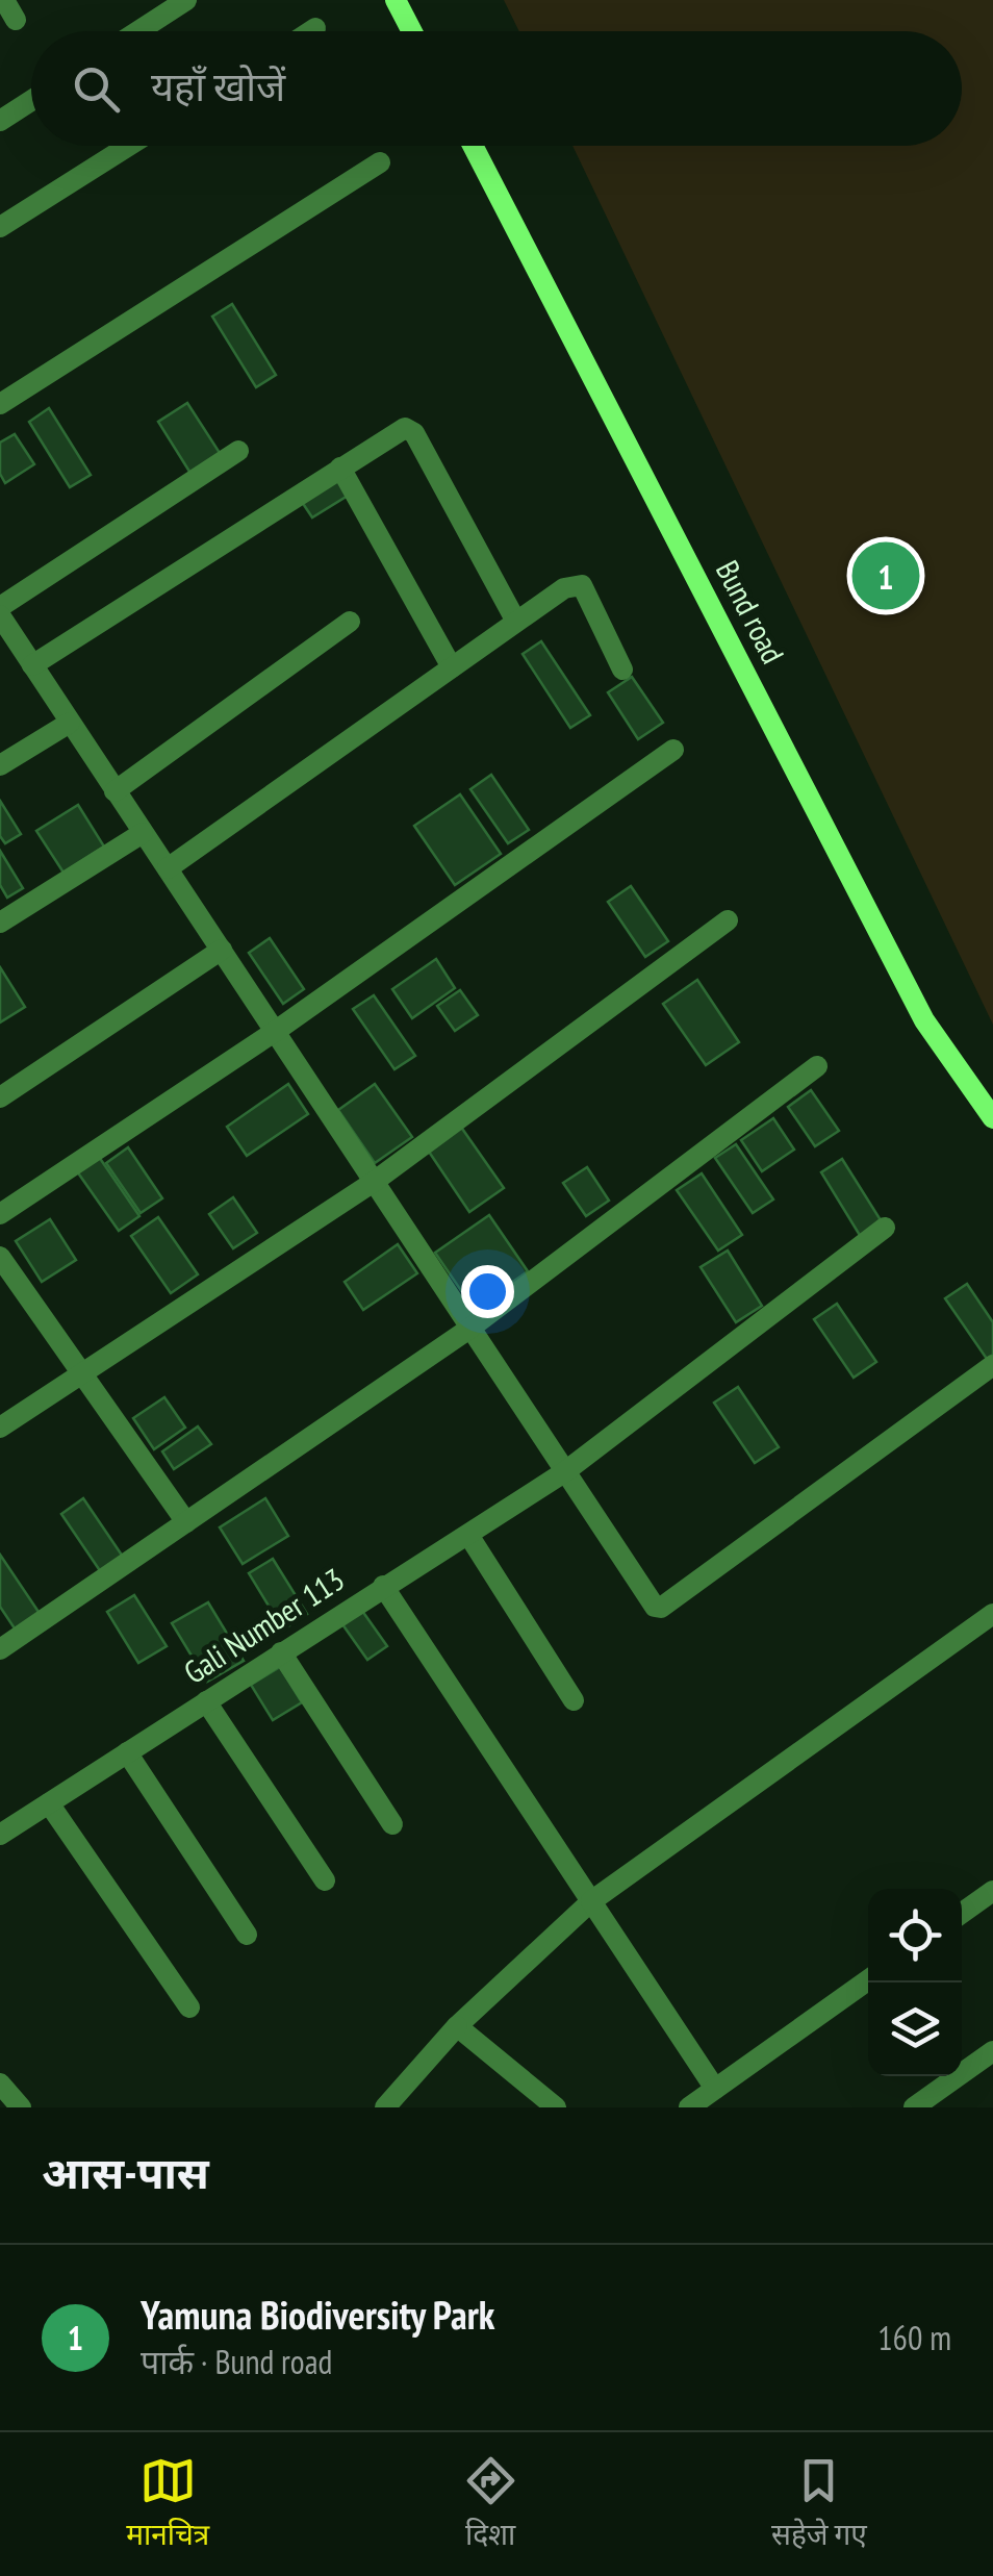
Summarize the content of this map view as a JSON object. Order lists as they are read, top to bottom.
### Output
{
  "streets": {
    "street": ["Bund road", "Gali Number 113"]
  },
  "page": {
    "search": "यहाँ खोजें",
    "pins": "1",
    "heading": "आस-पास",
    "list": [
      {
        "mark": "1",
        "name": "Yamuna Biodiversity Park",
        "note": "पार्क · Bund road",
        "value": "160 m"
      }
    ],
    "nav": ["मानचित्र", "दिशा", "सहेजे गए"]
  }
}
